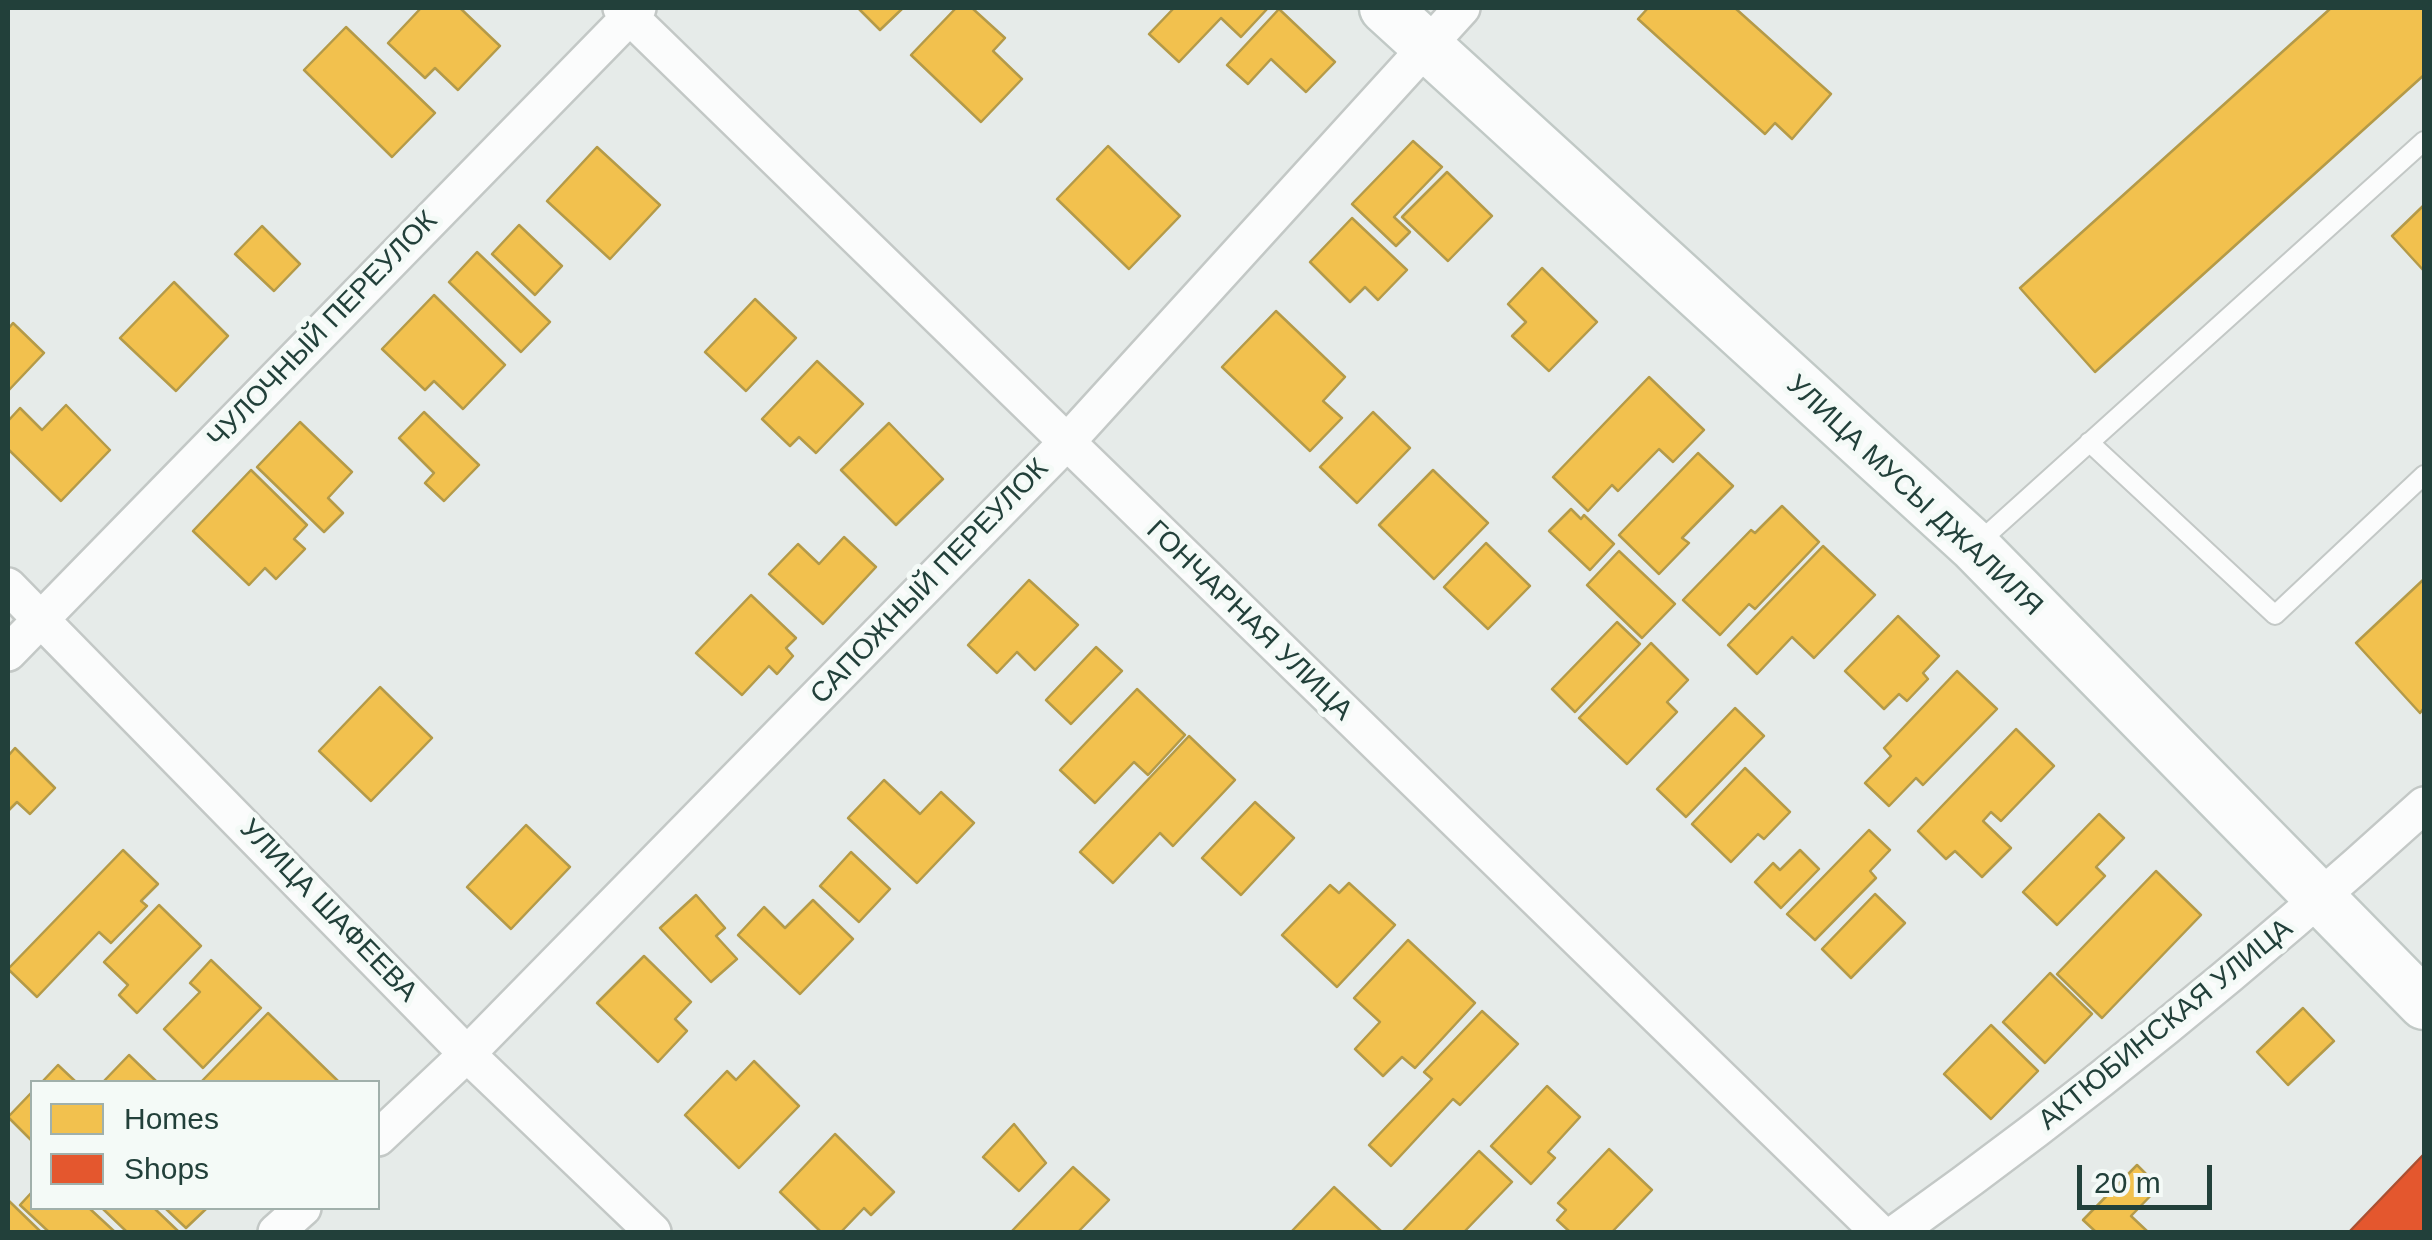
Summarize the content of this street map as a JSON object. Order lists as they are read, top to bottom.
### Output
{
  "streets": {
    "street": [
      "ЧУЛОЧНЫЙ ПЕРЕУЛОК",
      "УЛИЦА МУСЫ ДЖАЛИЛЯ",
      "САПОЖНЫЙ ПЕРЕУЛОК",
      "ГОНЧАРНАЯ УЛИЦА",
      "УЛИЦА ШАФЕЕВА",
      "АКТЮБИНСКАЯ УЛИЦА"
    ]
  },
  "crossings": [
    ["ЧУЛОЧНЫЙ ПЕРЕУЛОК", "ГОНЧАРНАЯ УЛИЦА"],
    ["ЧУЛОЧНЫЙ ПЕРЕУЛОК", "УЛИЦА ШАФЕЕВА"],
    ["УЛИЦА МУСЫ ДЖАЛИЛЯ", "САПОЖНЫЙ ПЕРЕУЛОК"],
    ["УЛИЦА МУСЫ ДЖАЛИЛЯ", "АКТЮБИНСКАЯ УЛИЦА"],
    ["САПОЖНЫЙ ПЕРЕУЛОК", "ГОНЧАРНАЯ УЛИЦА"],
    ["САПОЖНЫЙ ПЕРЕУЛОК", "УЛИЦА ШАФЕЕВА"]
  ],
  "legend": ["Homes", "Shops"],
  "scale_bar": "20 m"
}
